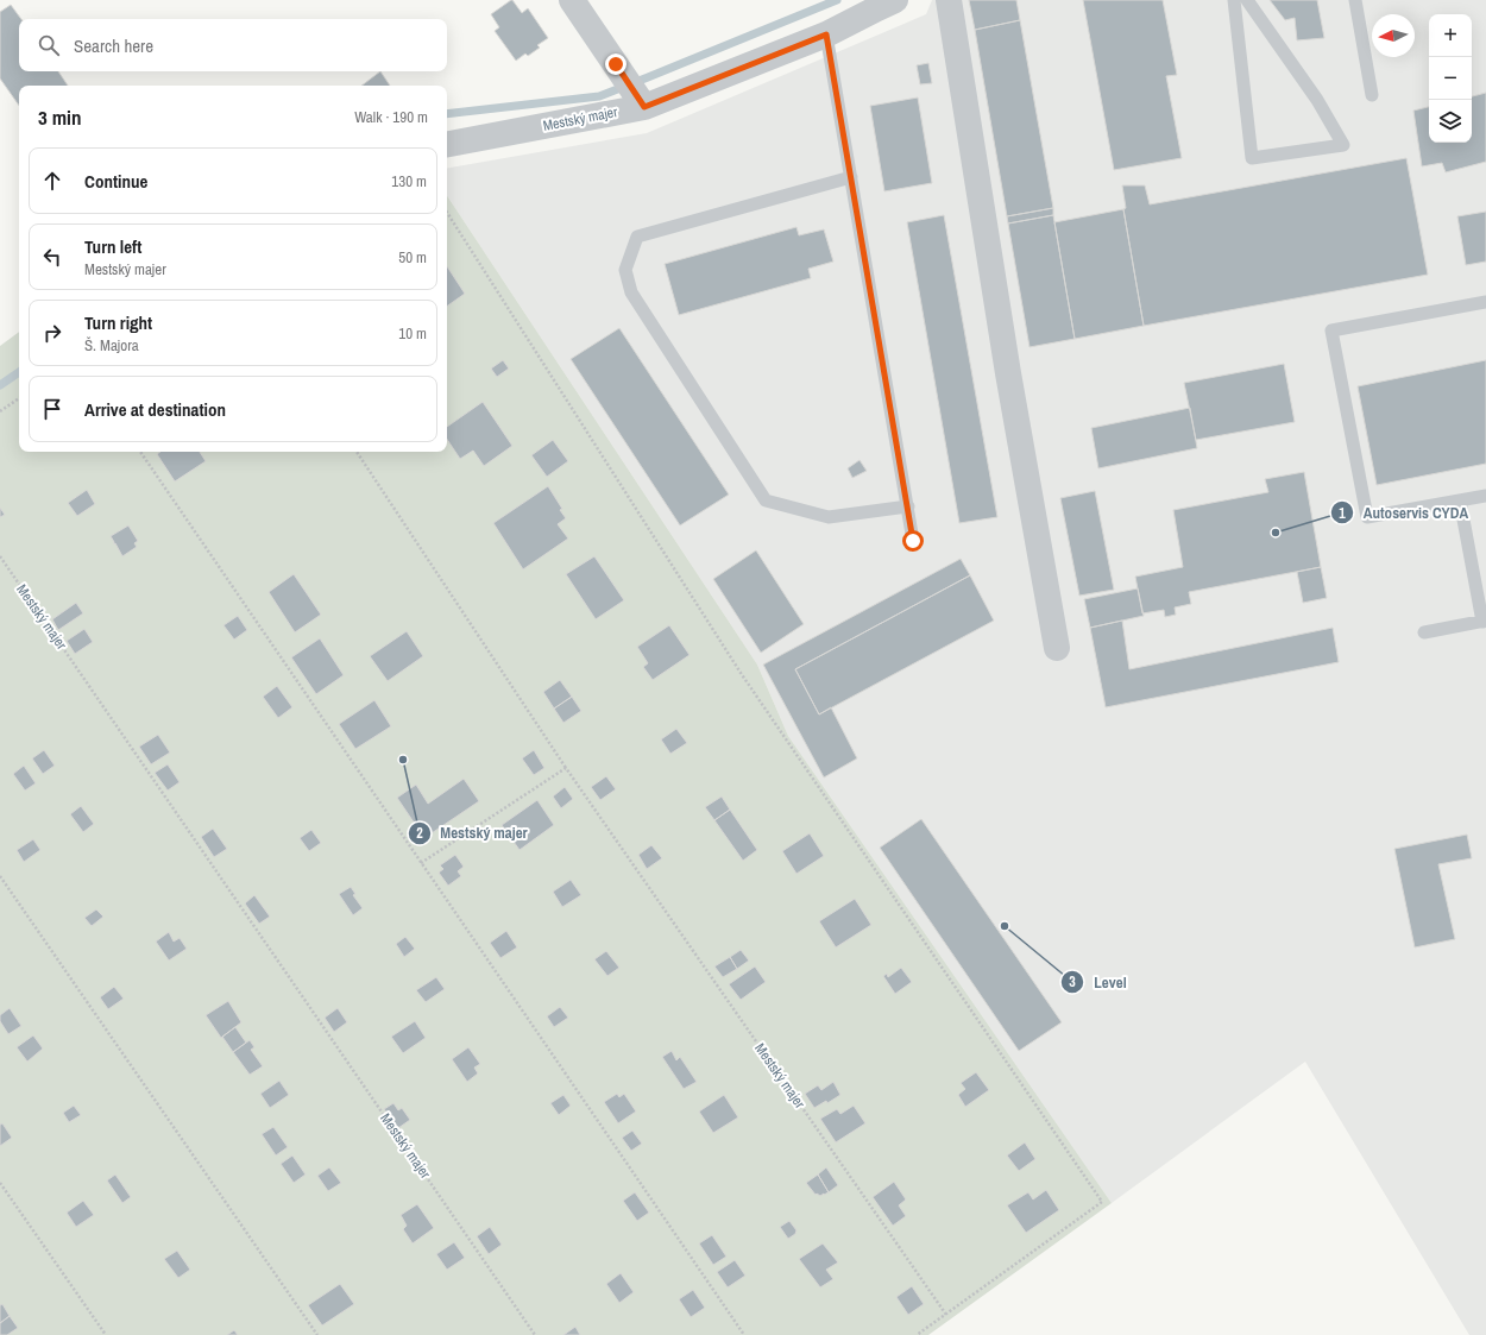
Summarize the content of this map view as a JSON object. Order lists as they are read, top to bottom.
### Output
{
  "streets": {
    "street": ["Mestský majer"]
  },
  "places": ["Autoservis CYDA", "Mestský majer", "Level"],
  "north": "left",
  "page": {
    "map_buttons": ["+", "−"],
    "search": "Search here",
    "heading": ["3 min", "Walk · 190 m"],
    "list": [
      ["Continue", "130 m"],
      ["Turn left", "Mestský majer", "50 m"],
      ["Turn right", "Š. Majora", "10 m"],
      "Arrive at destination"
    ]
  }
}
